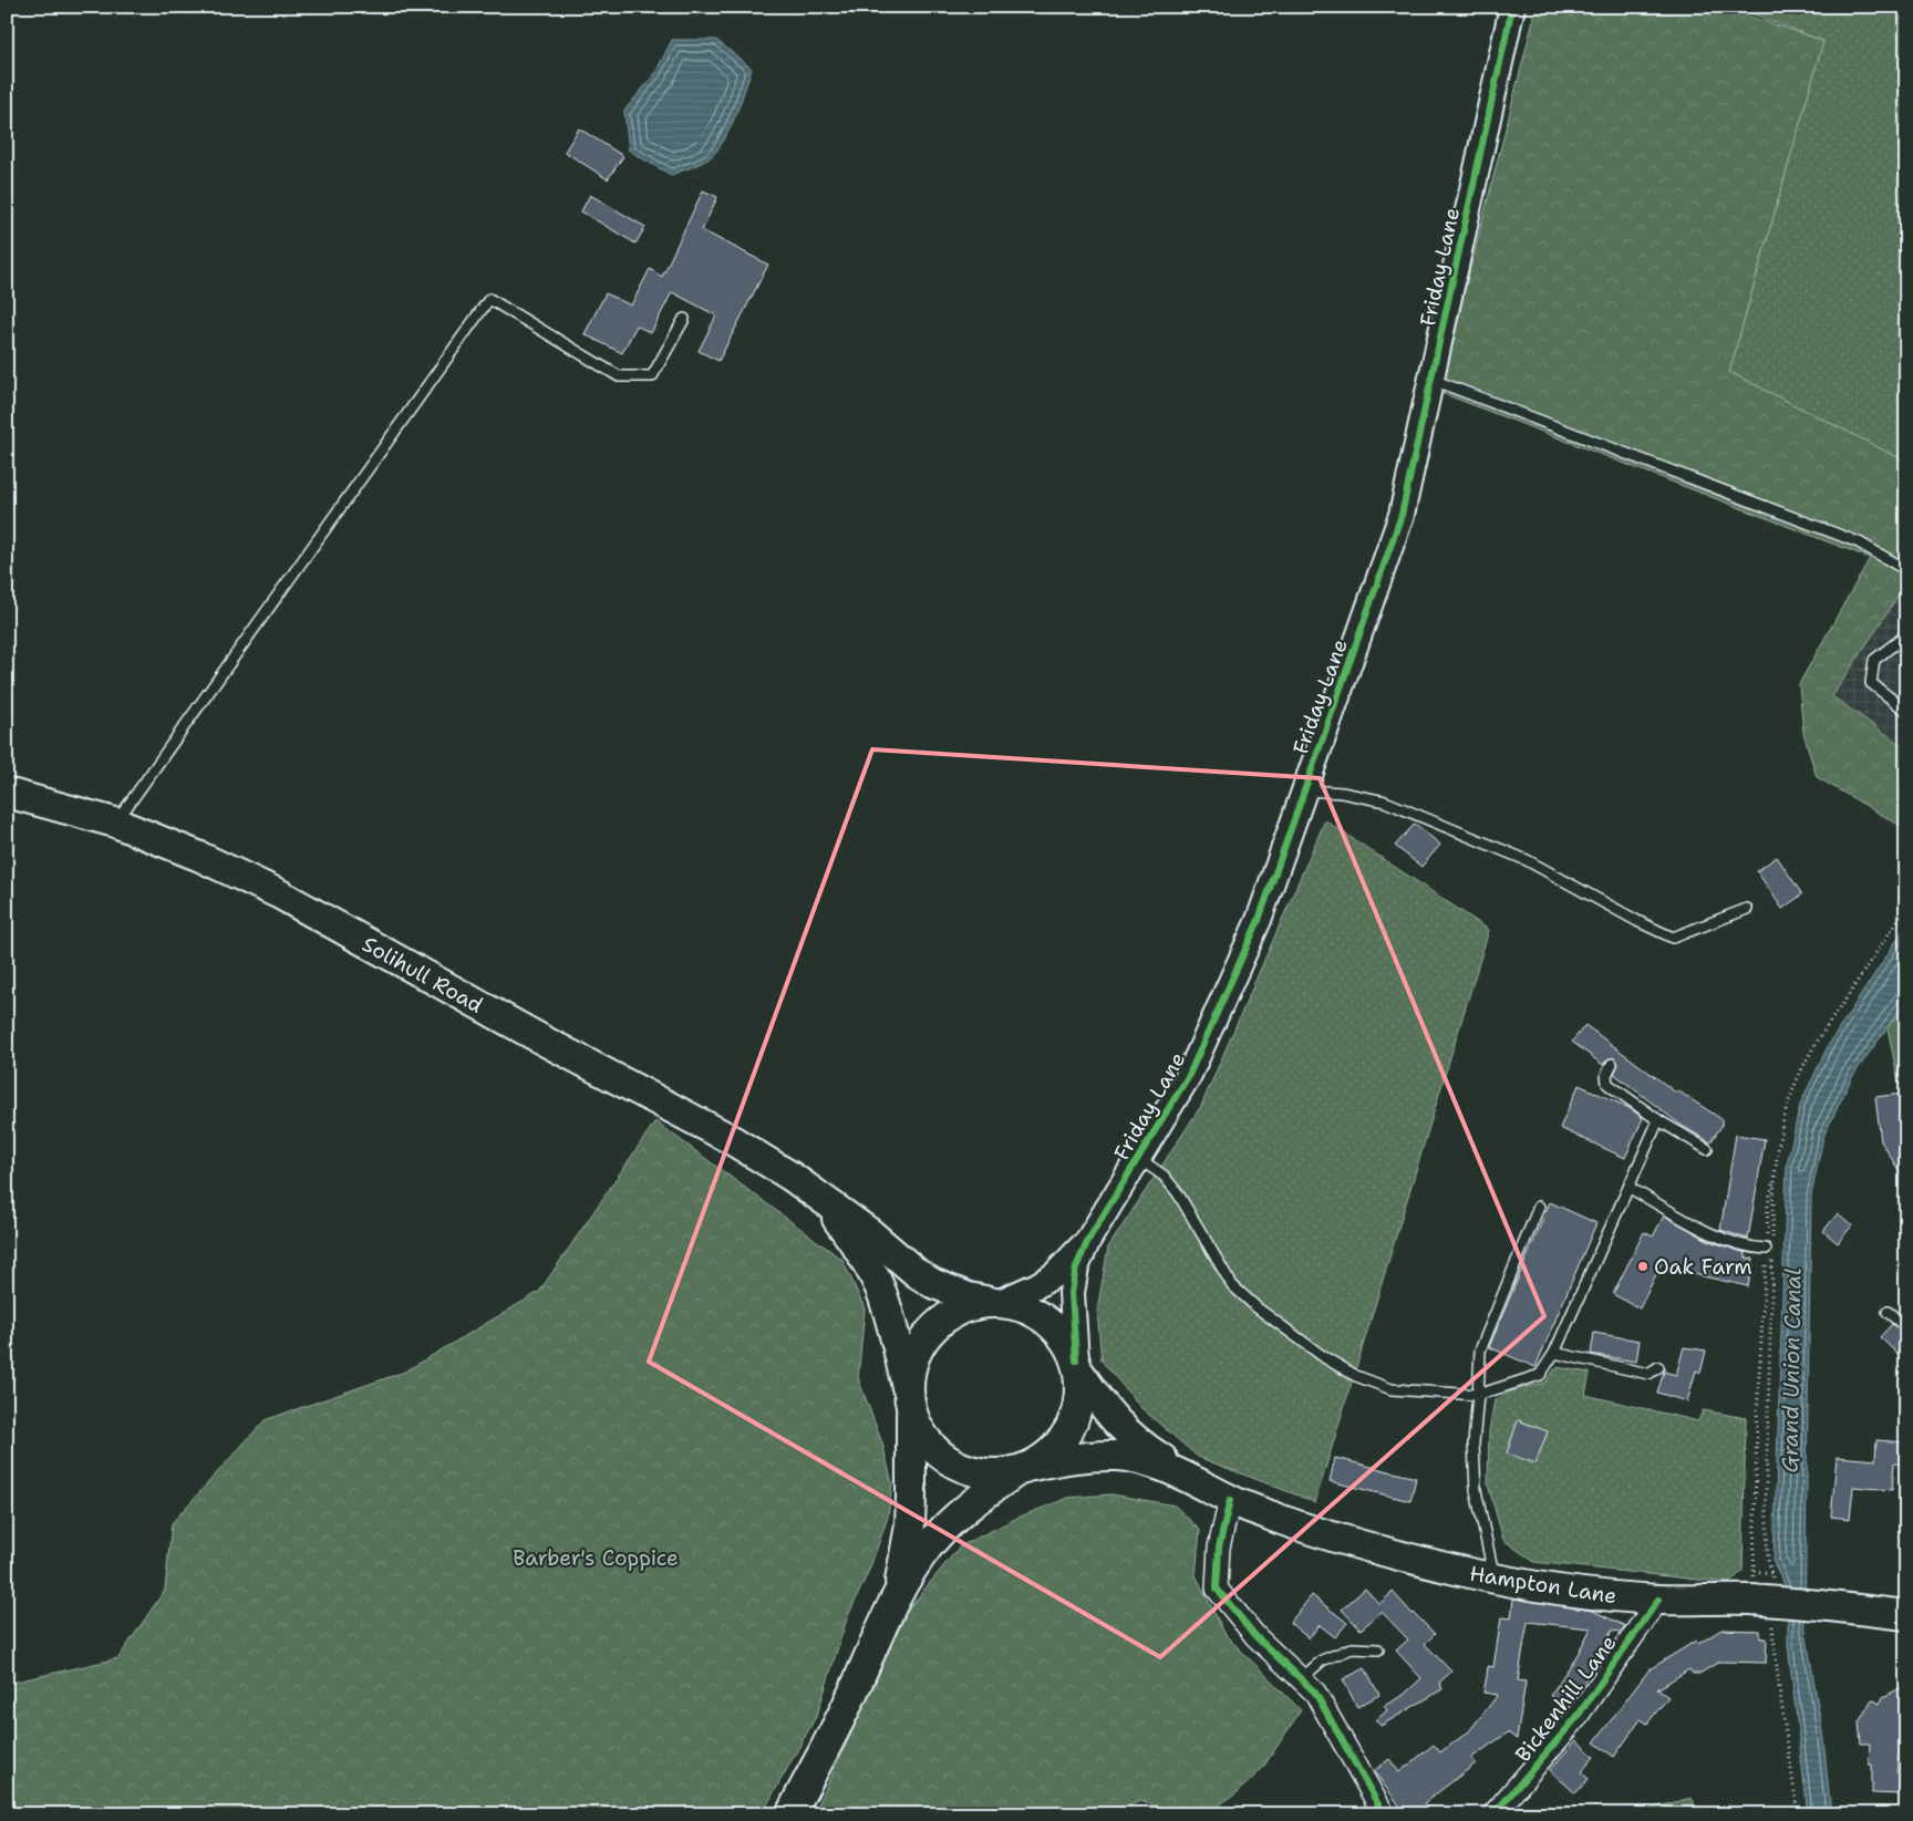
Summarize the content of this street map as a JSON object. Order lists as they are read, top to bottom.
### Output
{
  "streets": {
    "main road": ["Solihull Road", "Hampton Lane"],
    "street": ["Friday Lane", "Bickenhill Lane"]
  },
  "crossings": [
    ["Friday Lane", "Solihull Road"],
    ["Friday Lane", "Hampton Lane"],
    ["Solihull Road", "Hampton Lane"],
    ["Hampton Lane", "Bickenhill Lane"]
  ],
  "water": ["Grand Union Canal"],
  "parks": ["Barber's Coppice"],
  "places": ["Oak Farm"]
}
